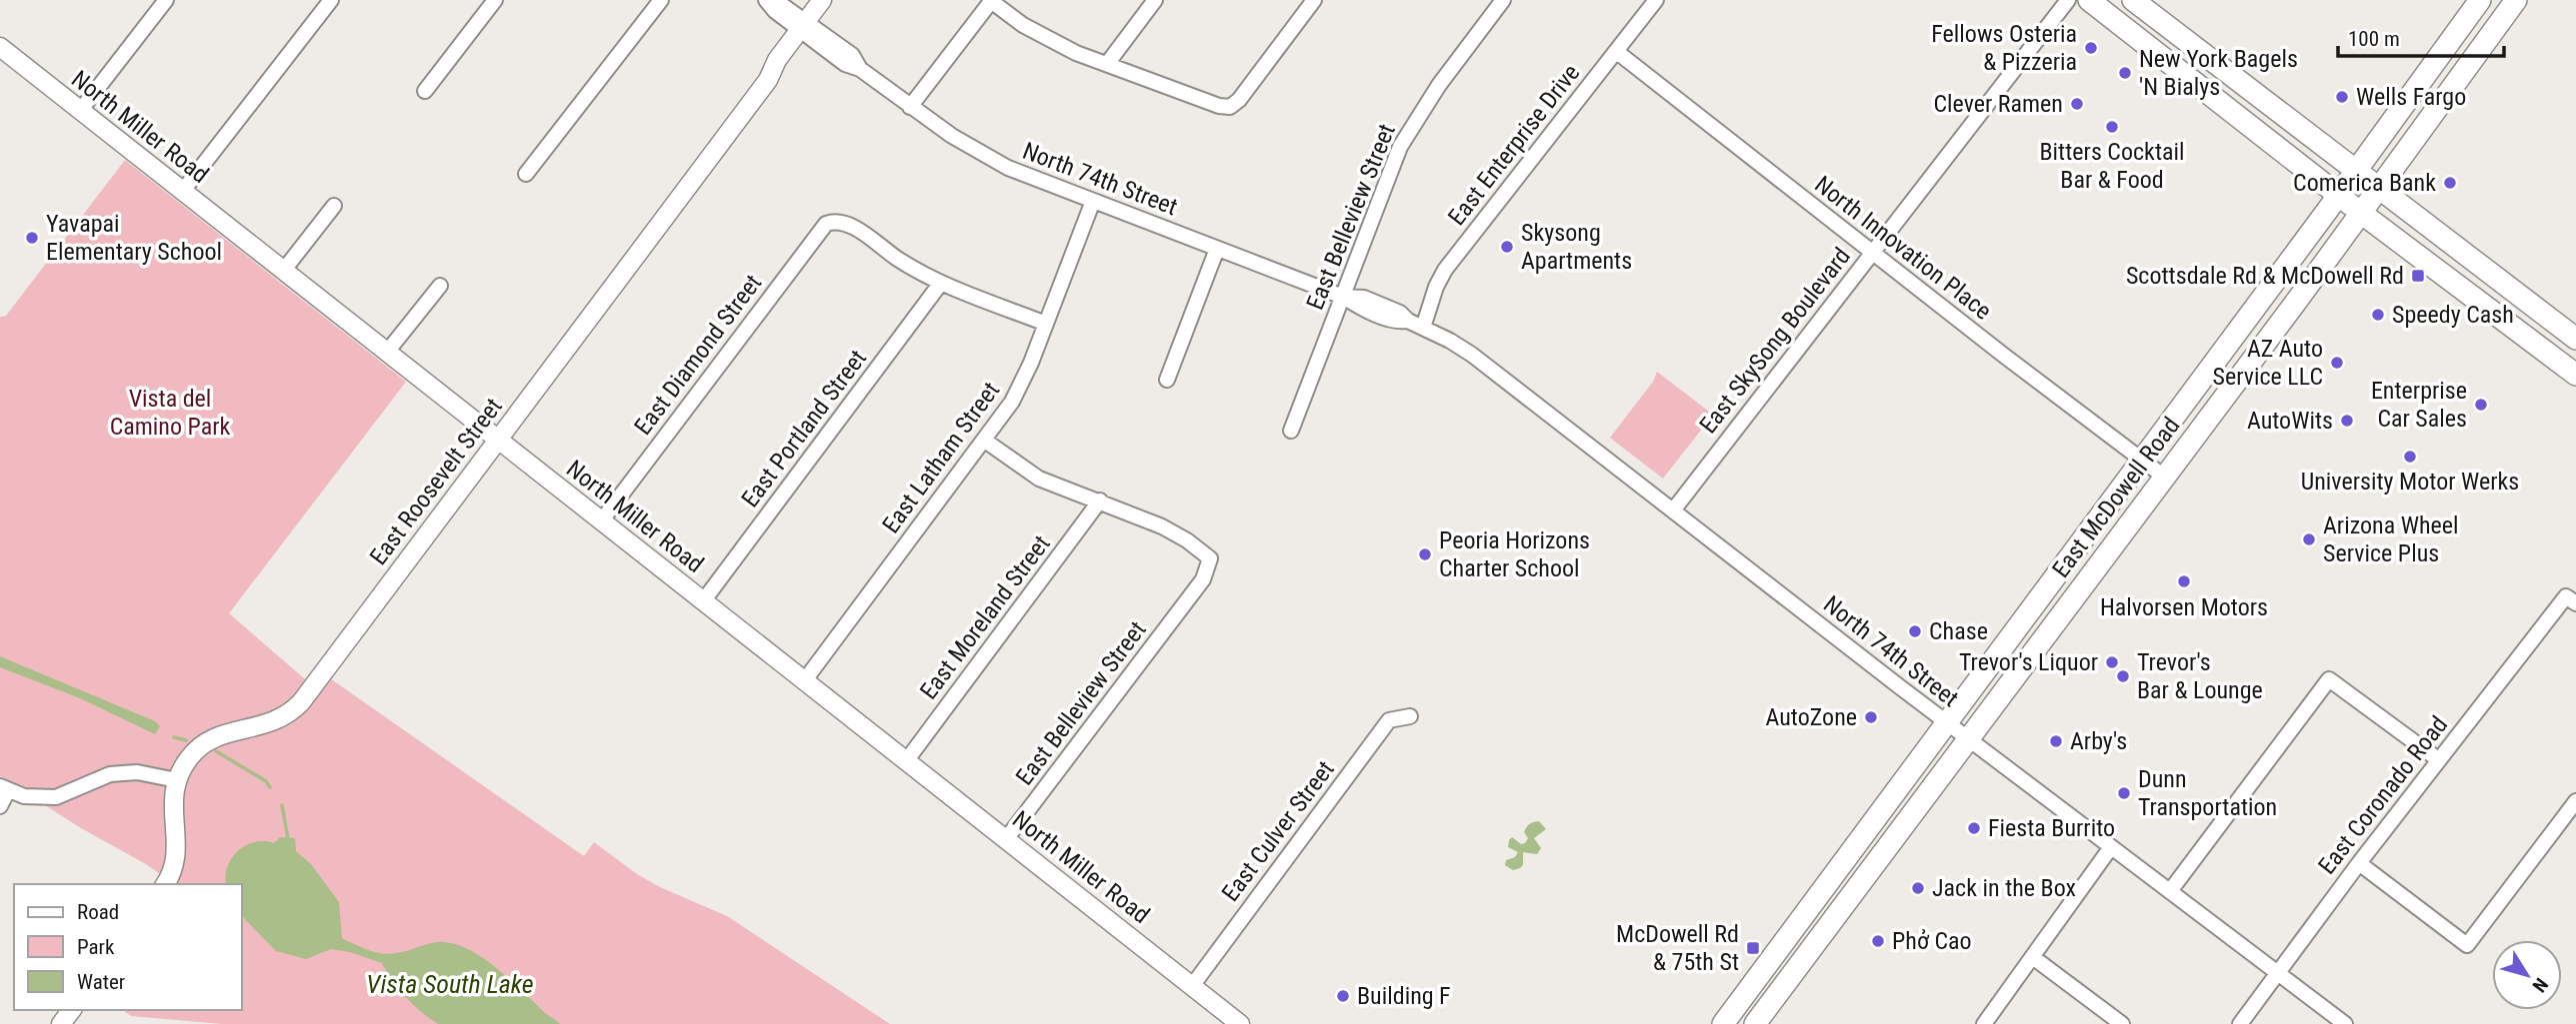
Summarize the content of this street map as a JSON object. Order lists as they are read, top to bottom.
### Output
{
  "streets": {
    "main road": ["East McDowell Road"],
    "street": [
      "North Miller Road",
      "East Enterprise Drive",
      "North 74th Street",
      "East Belleview Street",
      "North Innovation Place",
      "East SkySong Boulevard",
      "East Diamond Street",
      "East Portland Street",
      "East Latham Street",
      "East Roosevelt Street",
      "East Moreland Street",
      "East Coronado Road",
      "East Culver Street"
    ]
  },
  "crossings": [
    ["North Miller Road", "East Belleview Street"],
    ["North Miller Road", "East Diamond Street"],
    ["North Miller Road", "East Portland Street"],
    ["North Miller Road", "East Latham Street"],
    ["North Miller Road", "East Roosevelt Street"],
    ["North Miller Road", "East Moreland Street"],
    ["North Miller Road", "East Culver Street"],
    ["East Enterprise Drive", "North 74th Street"],
    ["East Enterprise Drive", "North Innovation Place"],
    ["North 74th Street", "East Belleview Street"],
    ["North 74th Street", "East SkySong Boulevard"],
    ["North 74th Street", "East Latham Street"],
    ["North 74th Street", "East Roosevelt Street"],
    ["North 74th Street", "East McDowell Road"],
    ["North 74th Street", "East Coronado Road"],
    ["East Belleview Street", "East Moreland Street"],
    ["North Innovation Place", "East SkySong Boulevard"],
    ["North Innovation Place", "East McDowell Road"],
    ["East Diamond Street", "East Portland Street"]
  ],
  "water": ["Vista South Lake"],
  "parks": ["Vista del Camino Park"],
  "places": {
    "other": [
      "Fellows Osteria & Pizzeria",
      "New York Bagels 'N Bialys",
      "Wells Fargo",
      "Clever Ramen",
      "Bitters Cocktail Bar & Food",
      "Comerica Bank",
      "Yavapai Elementary School",
      "Skysong Apartments",
      "Speedy Cash",
      "AZ Auto Service LLC",
      "Enterprise Car Sales",
      "AutoWits",
      "University Motor Werks",
      "Arizona Wheel Service Plus",
      "Peoria Horizons Charter School",
      "Halvorsen Motors",
      "Chase",
      "Trevor's Liquor",
      "Trevor's Bar & Lounge",
      "AutoZone",
      "Arby's",
      "Dunn Transportation",
      "Fiesta Burrito",
      "Jack in the Box",
      "Phở Cao",
      "Building F"
    ],
    "transit": ["Scottsdale Rd & McDowell Rd", "McDowell Rd & 75th St"]
  },
  "legend": ["Road", "Park", "Water"],
  "scale_bar": "100 m",
  "north": "bottom right"
}
